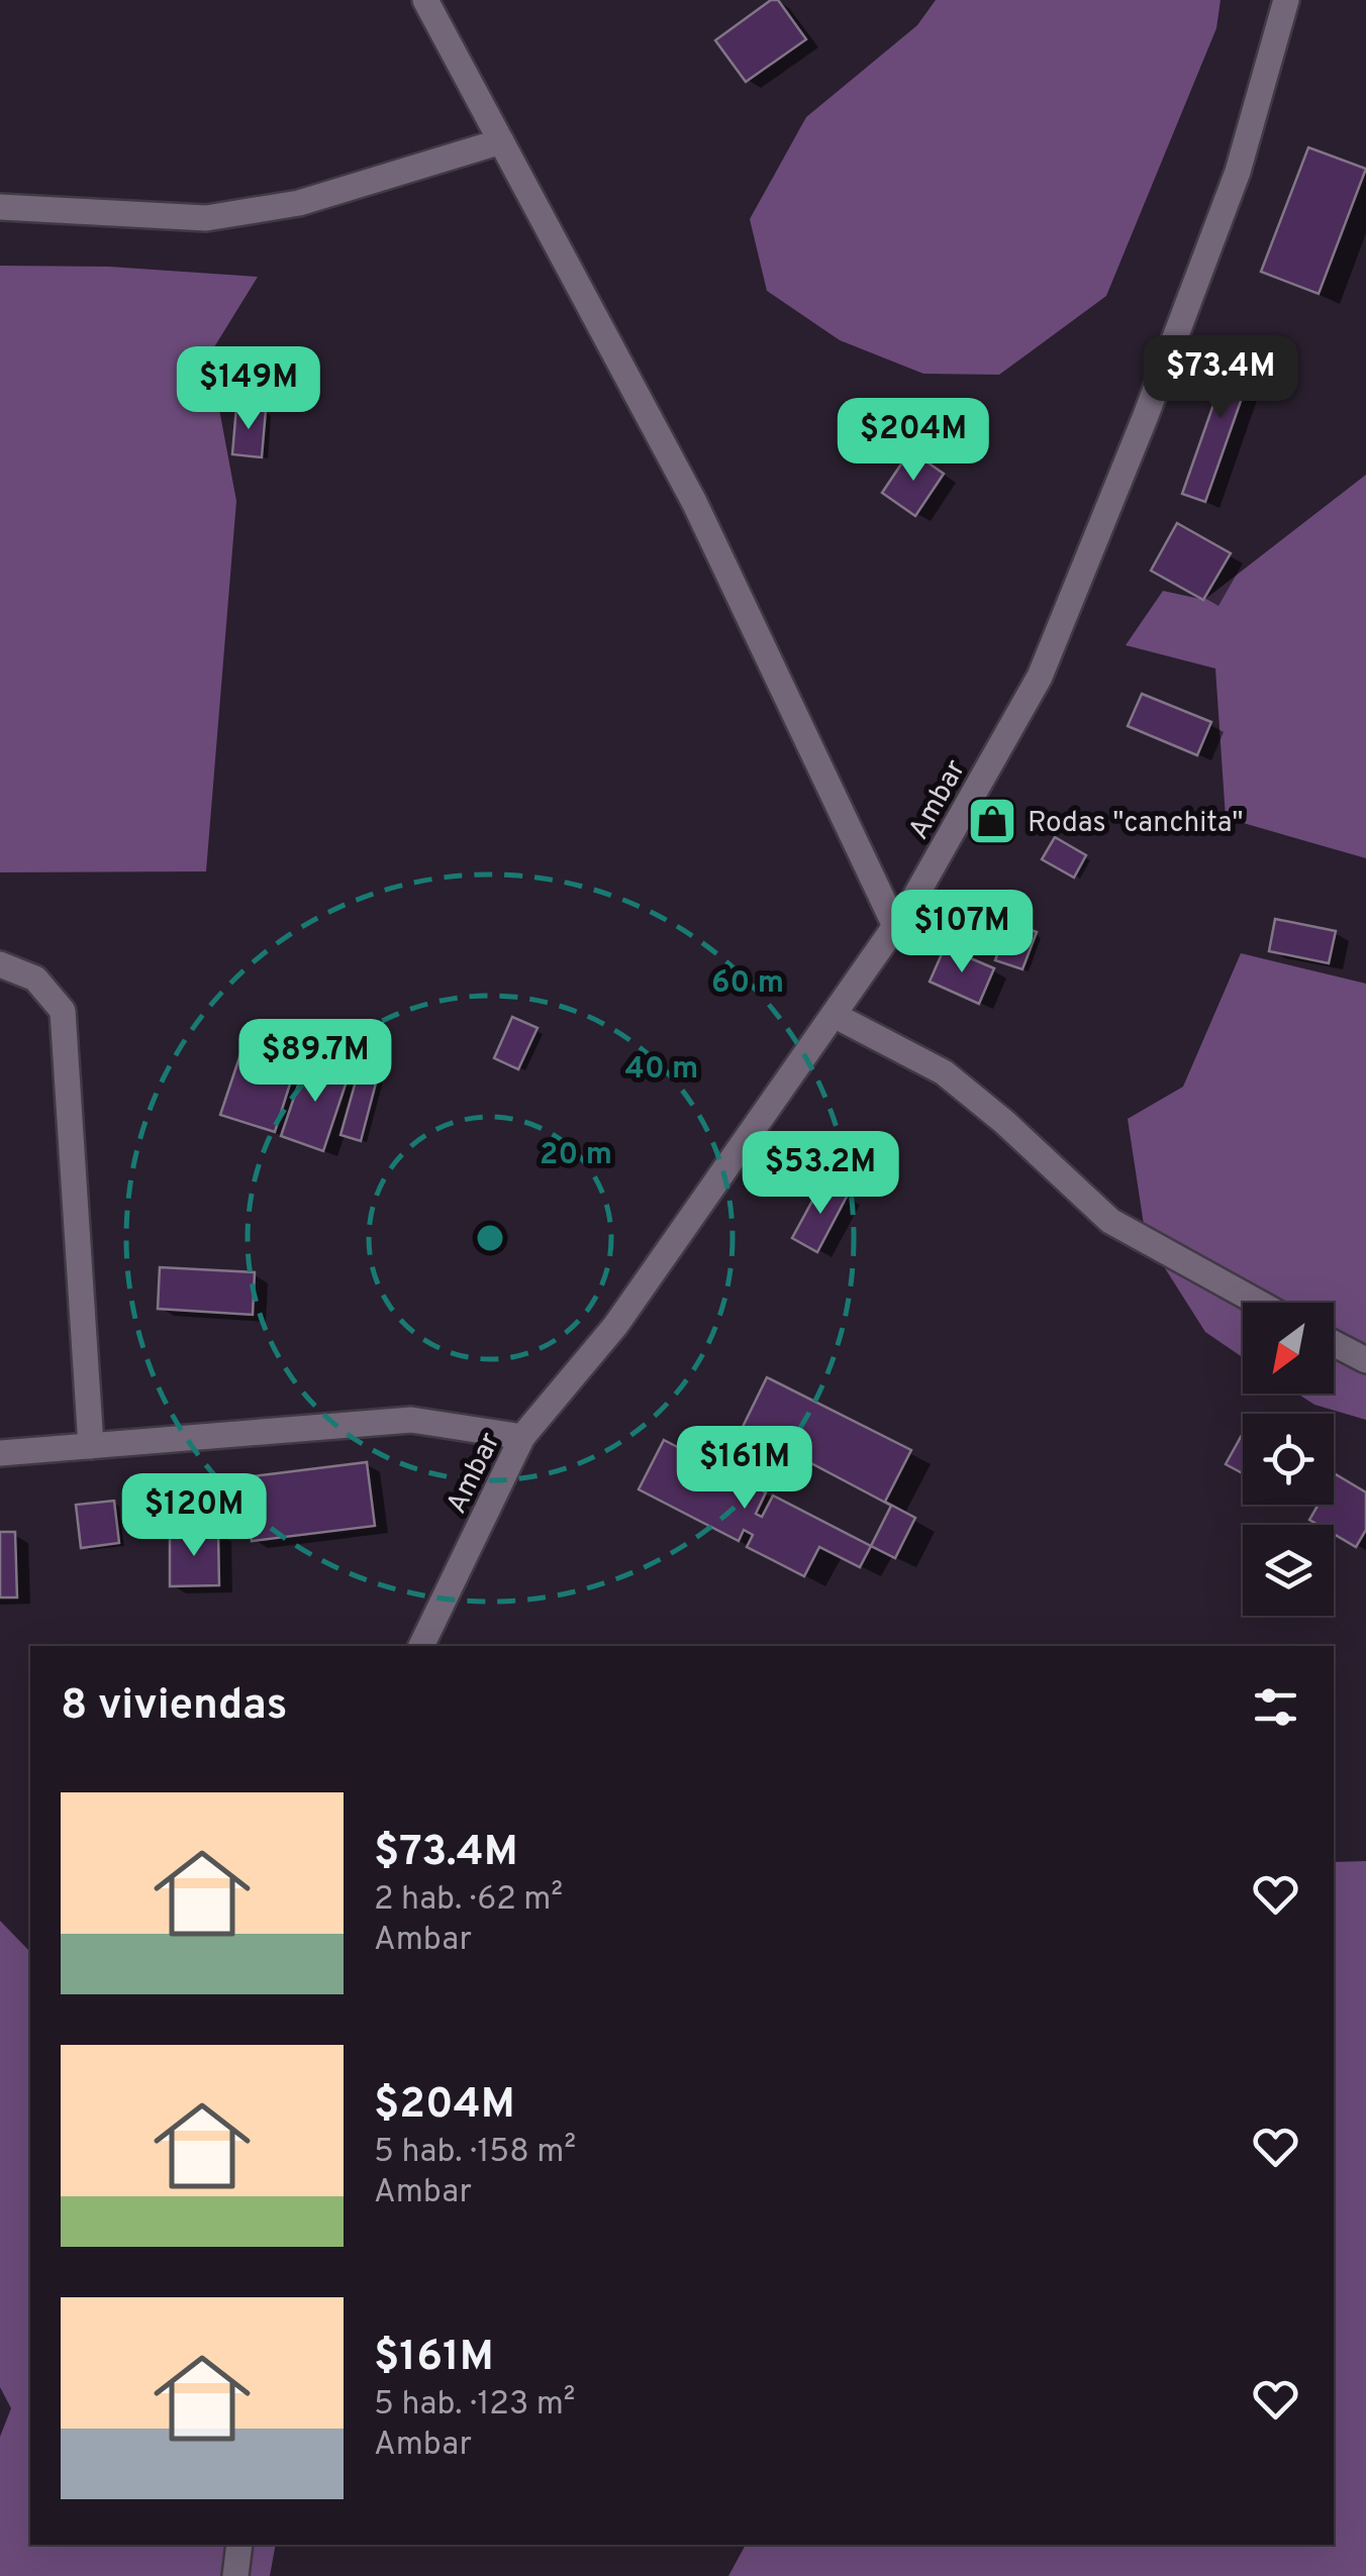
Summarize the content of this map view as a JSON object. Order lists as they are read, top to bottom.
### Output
{
  "streets": {
    "street": ["Ambar"]
  },
  "places": {
    "shop": ["Rodas \"canchita\""]
  },
  "north": "bottom left",
  "page": {
    "price": [
      "$73.4M",
      "$149M",
      "$204M",
      "$107M",
      "$89.7M",
      "$53.2M",
      "$161M",
      "$120M"
    ],
    "heading": "8 viviendas",
    "list": [
      {
        "name": "$73.4M",
        "note": "2 hab. · 62 m² · Ambar"
      },
      {
        "name": "$204M",
        "note": "5 hab. · 158 m² · Ambar"
      },
      {
        "name": "$161M",
        "note": "5 hab. · 123 m² · Ambar"
      }
    ]
  },
  "rings": ["60 m", "40 m", "20 m"]
}
